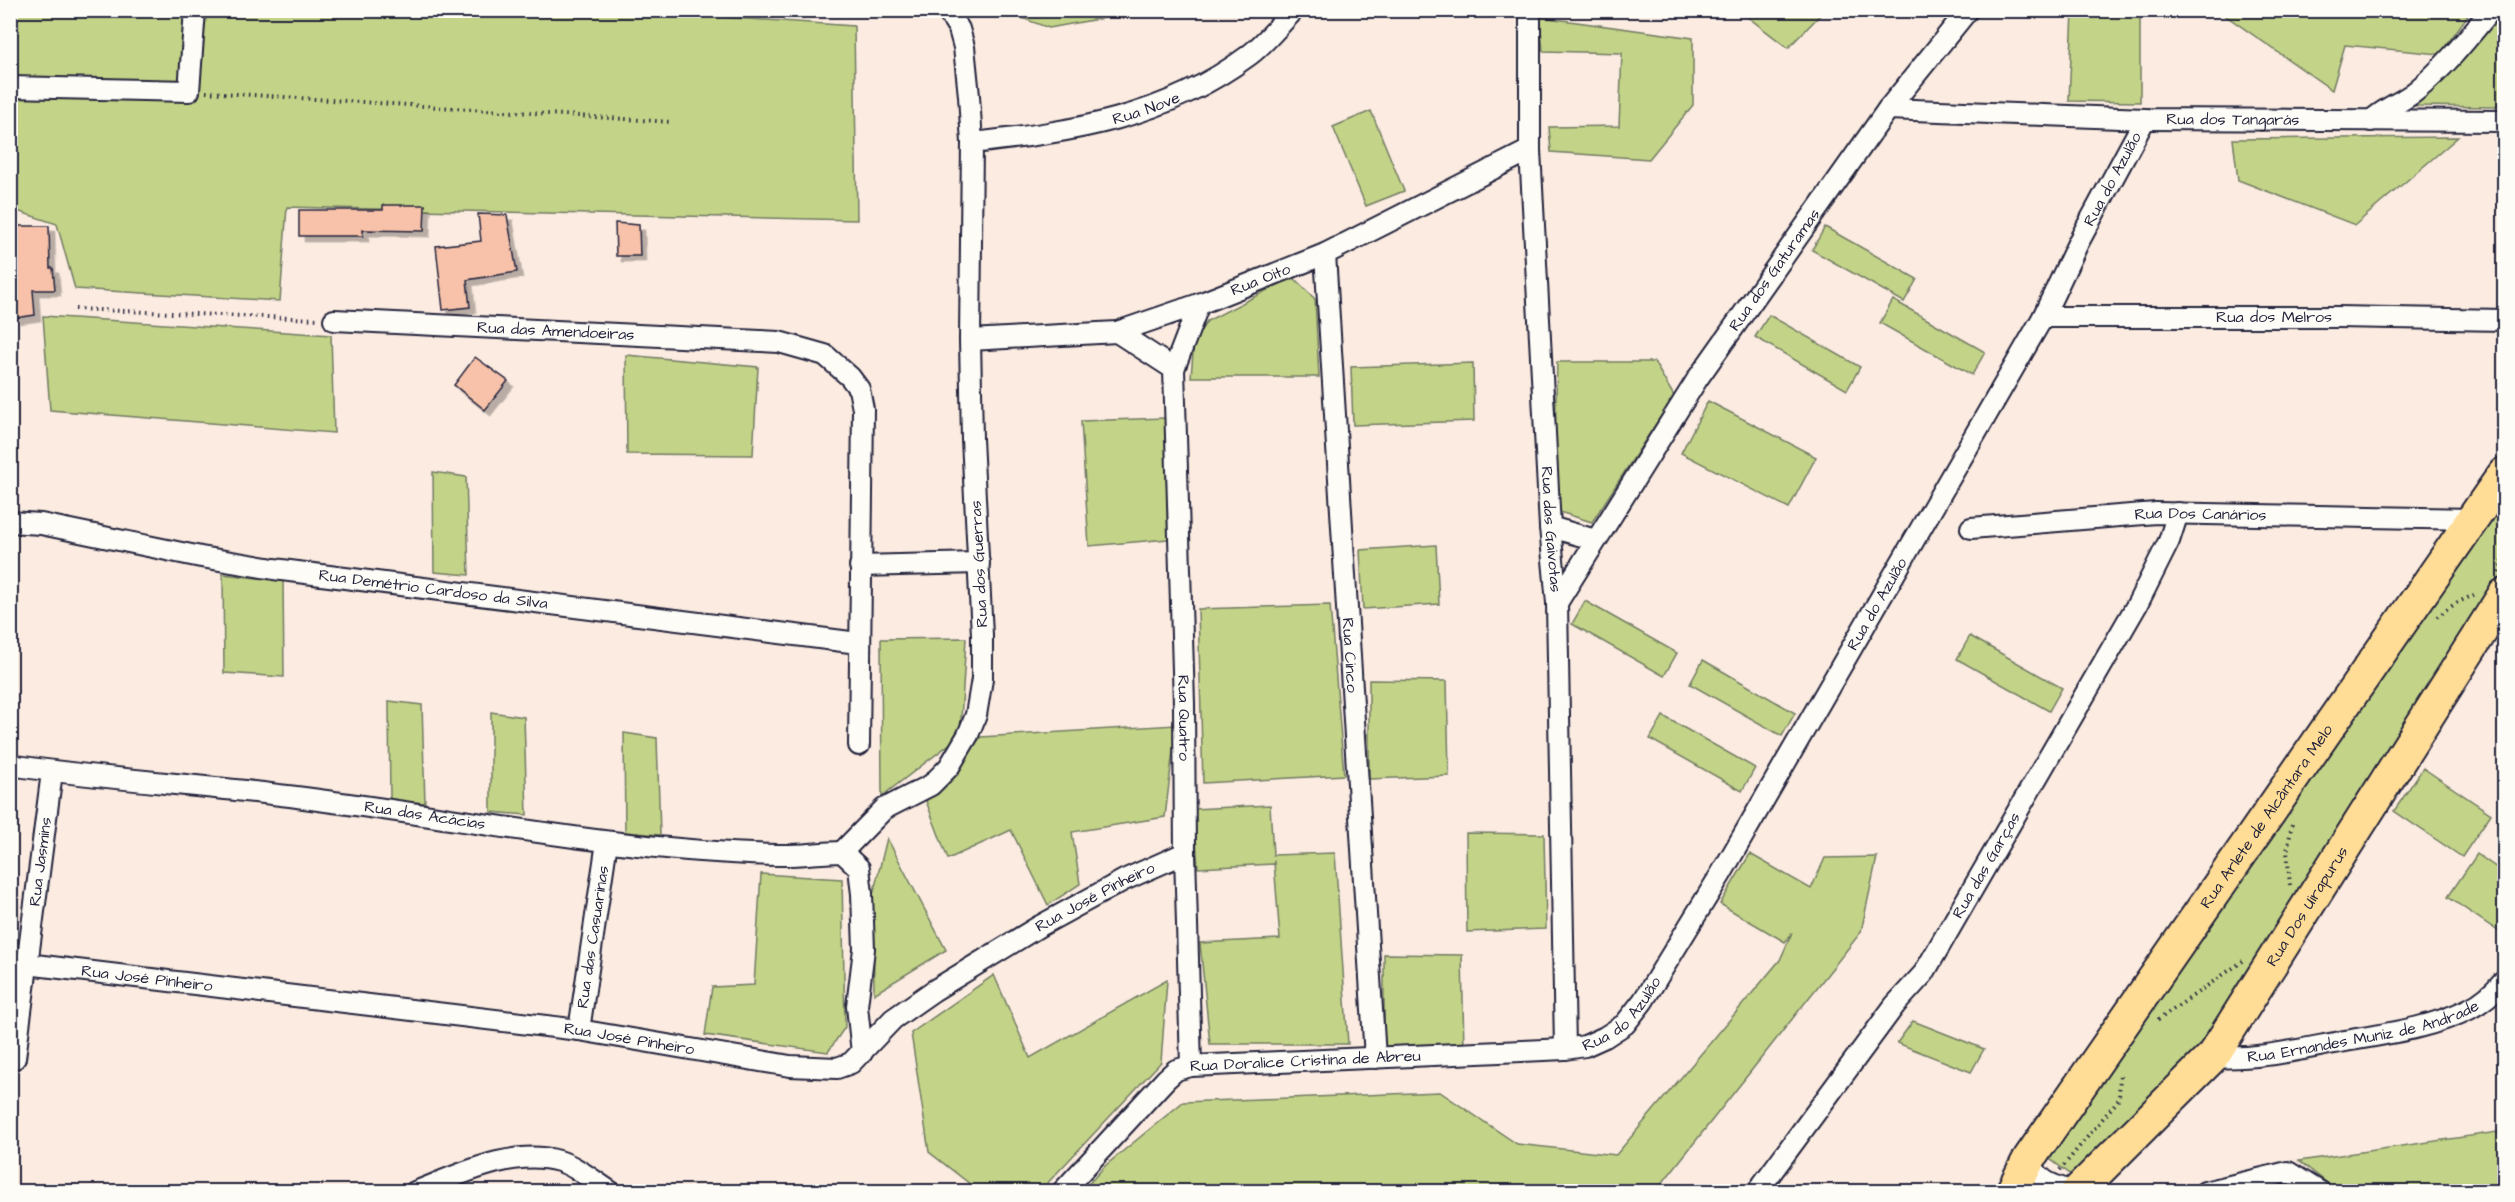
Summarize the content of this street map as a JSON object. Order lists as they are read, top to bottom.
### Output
{
  "streets": {
    "main road": ["Rua Arlete de Alcântara Melo", "Rua Dos Uirapurus"],
    "street": [
      "Rua Nove",
      "Rua dos Tangarás",
      "Rua do Azulão",
      "Rua dos Gaturamas",
      "Rua Oito",
      "Rua dos Melros",
      "Rua das Amendoeiras",
      "Rua Dos Canários",
      "Rua das Gaivotas",
      "Rua dos Guerras",
      "Rua Demétrio Cardoso da Silva",
      "Rua Cinco",
      "Rua Quatro",
      "Rua das Acácias",
      "Rua Jasmins",
      "Rua das Garças",
      "Rua José Pinheiro",
      "Rua das Casuarinas",
      "Rua Ernandes Muniz de Andrade",
      "Rua Doralice Cristina de Abreu"
    ]
  },
  "crossings": [
    ["Rua Nove", "Rua dos Guerras"],
    ["Rua dos Tangarás", "Rua do Azulão"],
    ["Rua dos Tangarás", "Rua dos Gaturamas"],
    ["Rua do Azulão", "Rua dos Melros"],
    ["Rua do Azulão", "Rua das Gaivotas"],
    ["Rua do Azulão", "Rua Doralice Cristina de Abreu"],
    ["Rua dos Gaturamas", "Rua das Gaivotas"],
    ["Rua Oito", "Rua das Gaivotas"],
    ["Rua Oito", "Rua dos Guerras"],
    ["Rua Oito", "Rua Cinco"],
    ["Rua Oito", "Rua Quatro"],
    ["Rua das Amendoeiras", "Rua Demétrio Cardoso da Silva"],
    ["Rua Dos Canários", "Rua Arlete de Alcântara Melo"],
    ["Rua Dos Canários", "Rua das Garças"],
    ["Rua das Gaivotas", "Rua Doralice Cristina de Abreu"],
    ["Rua dos Guerras", "Rua das Acácias"],
    ["Rua Cinco", "Rua Doralice Cristina de Abreu"],
    ["Rua Quatro", "Rua José Pinheiro"],
    ["Rua Quatro", "Rua Doralice Cristina de Abreu"],
    ["Rua das Acácias", "Rua Jasmins"],
    ["Rua das Acácias", "Rua das Casuarinas"],
    ["Rua Jasmins", "Rua José Pinheiro"],
    ["Rua José Pinheiro", "Rua das Casuarinas"],
    ["Rua Dos Uirapurus", "Rua Ernandes Muniz de Andrade"]
  ]
}
